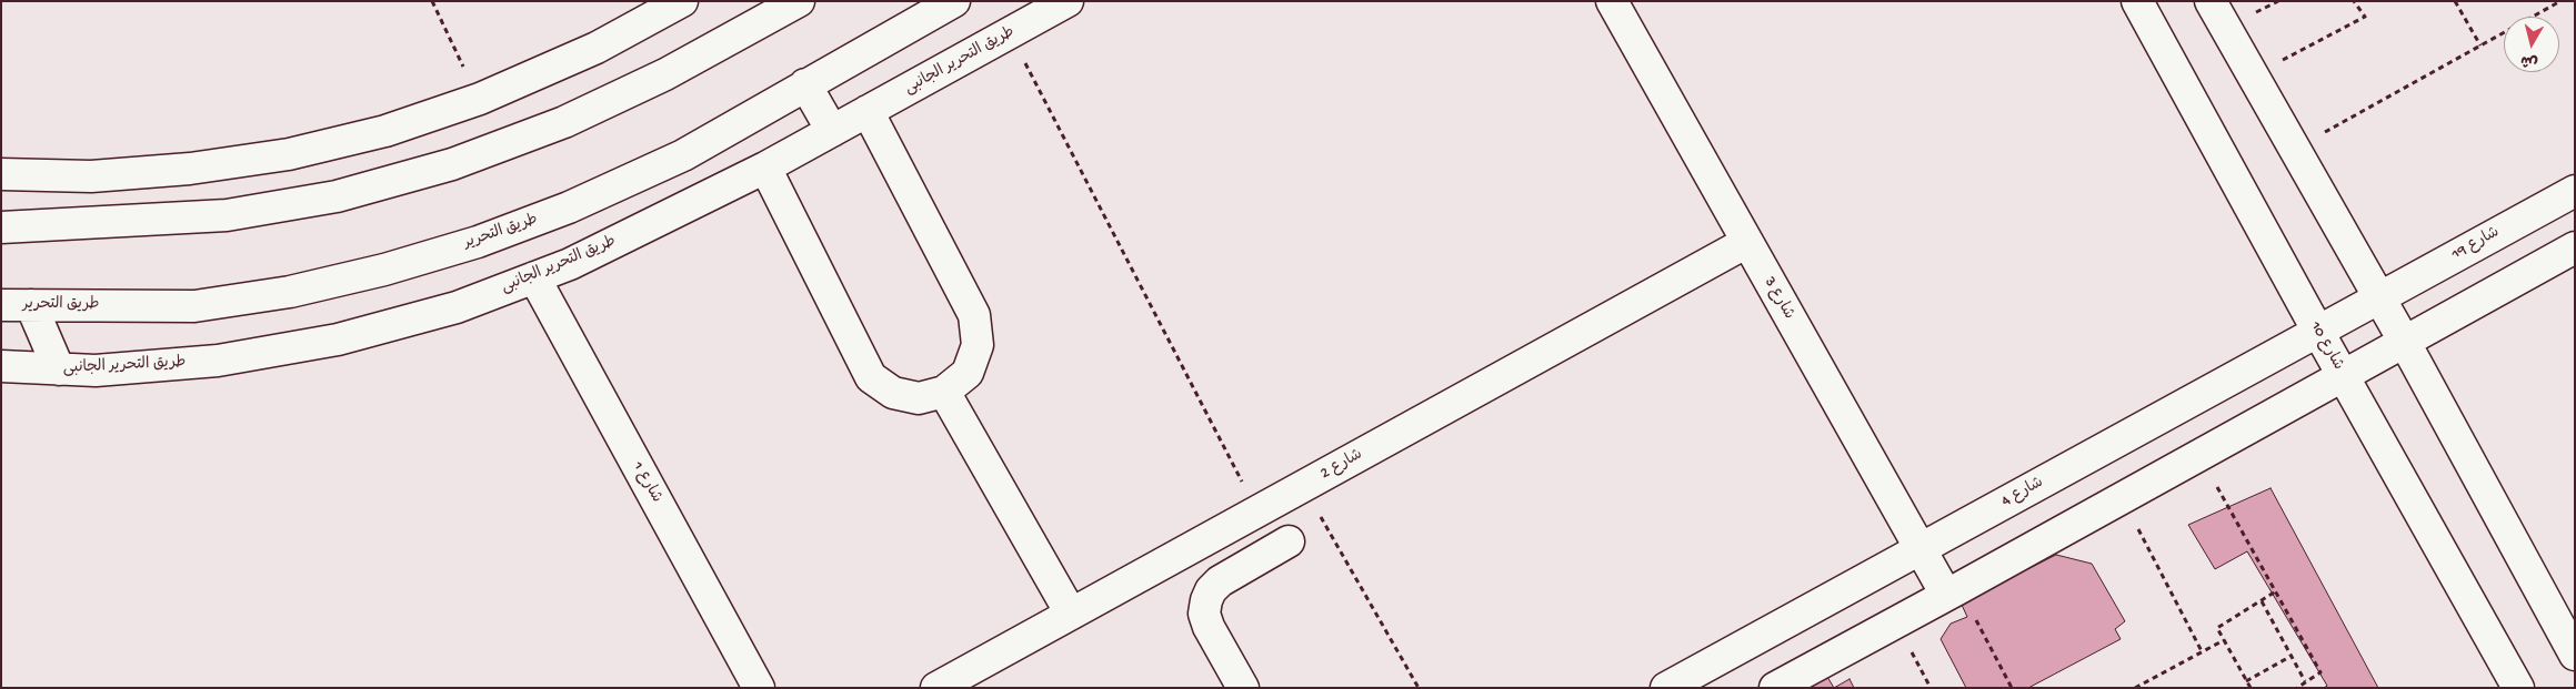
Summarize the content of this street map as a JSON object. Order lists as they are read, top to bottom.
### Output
{
  "streets": {
    "street": [
      "طريق التحرير الجانبى",
      "طريق التحرير",
      "شارع 19",
      "شارع 3",
      "شارع 10",
      "شارع 2",
      "شارع 1",
      "شارع 4"
    ]
  },
  "crossings": [
    ["طريق التحرير الجانبى", "شارع 1"],
    ["شارع 19", "شارع 4"],
    ["شارع 3", "شارع 2"],
    ["شارع 3", "شارع 4"],
    ["شارع 10", "شارع 4"]
  ],
  "north": "bottom"
}
